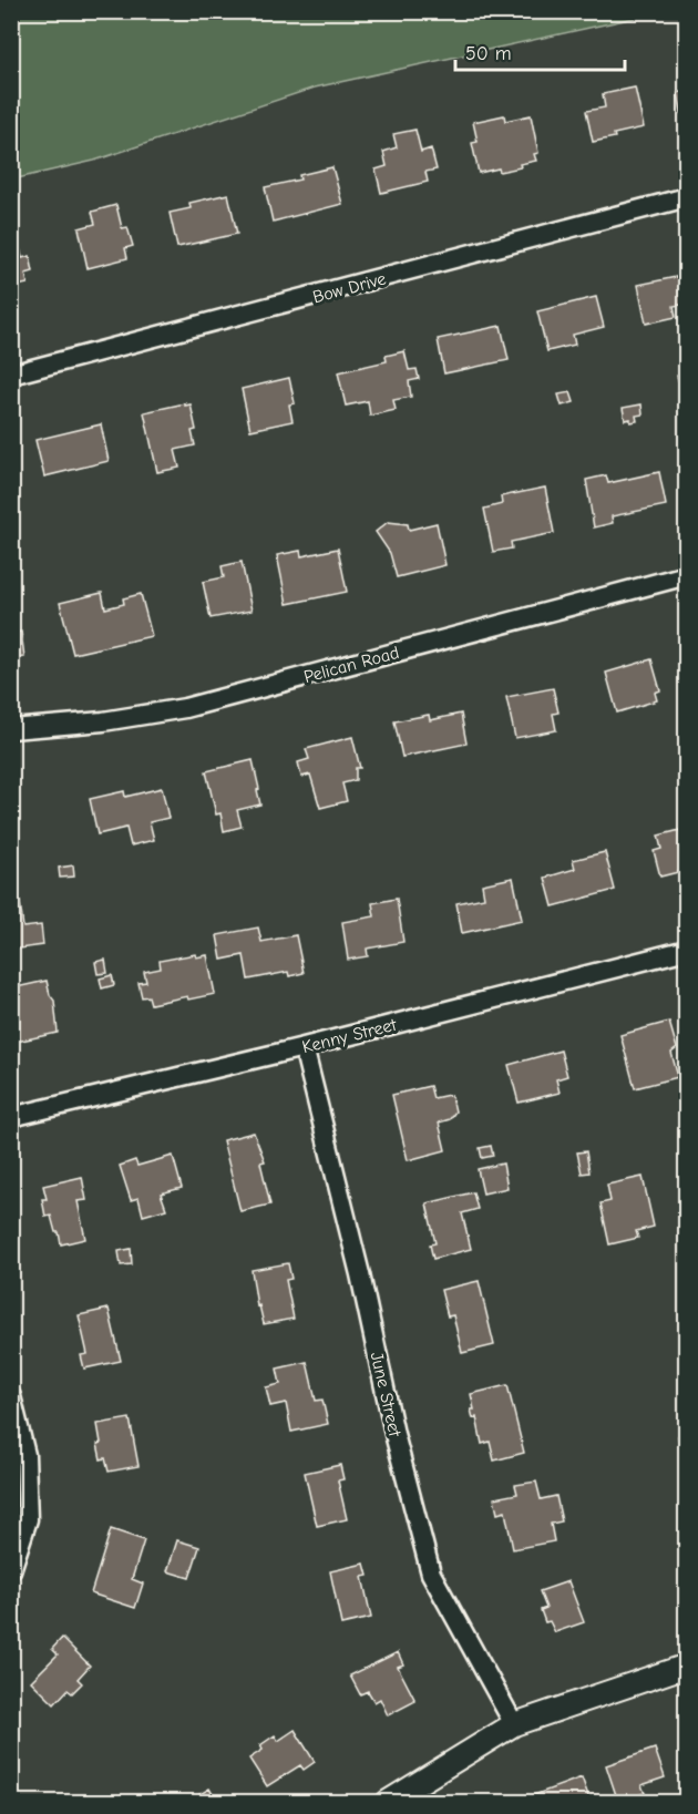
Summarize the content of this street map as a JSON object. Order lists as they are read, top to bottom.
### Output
{
  "streets": {
    "street": [
      "Bow Drive",
      "Pelican Road",
      "Kenny Street",
      "June Street"
    ]
  },
  "crossings": [
    ["Kenny Street", "June Street"]
  ],
  "scale_bar": "50 m"
}
